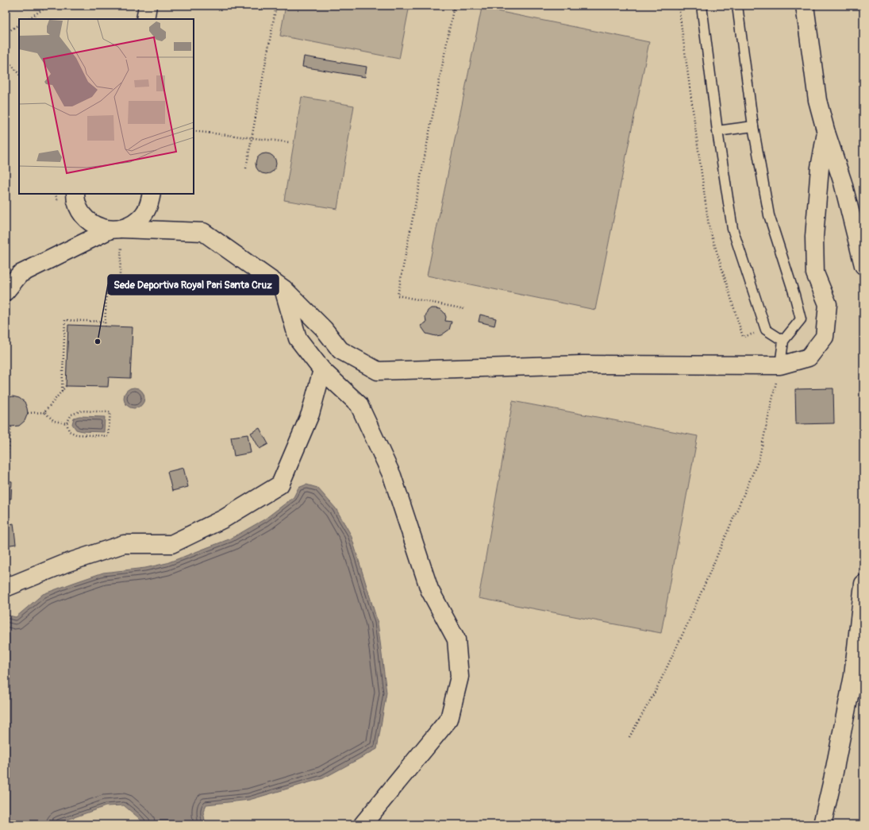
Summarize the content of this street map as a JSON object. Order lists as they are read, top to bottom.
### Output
{
  "places": ["Sede Deportiva Royal Pari Santa Cruz"]
}
